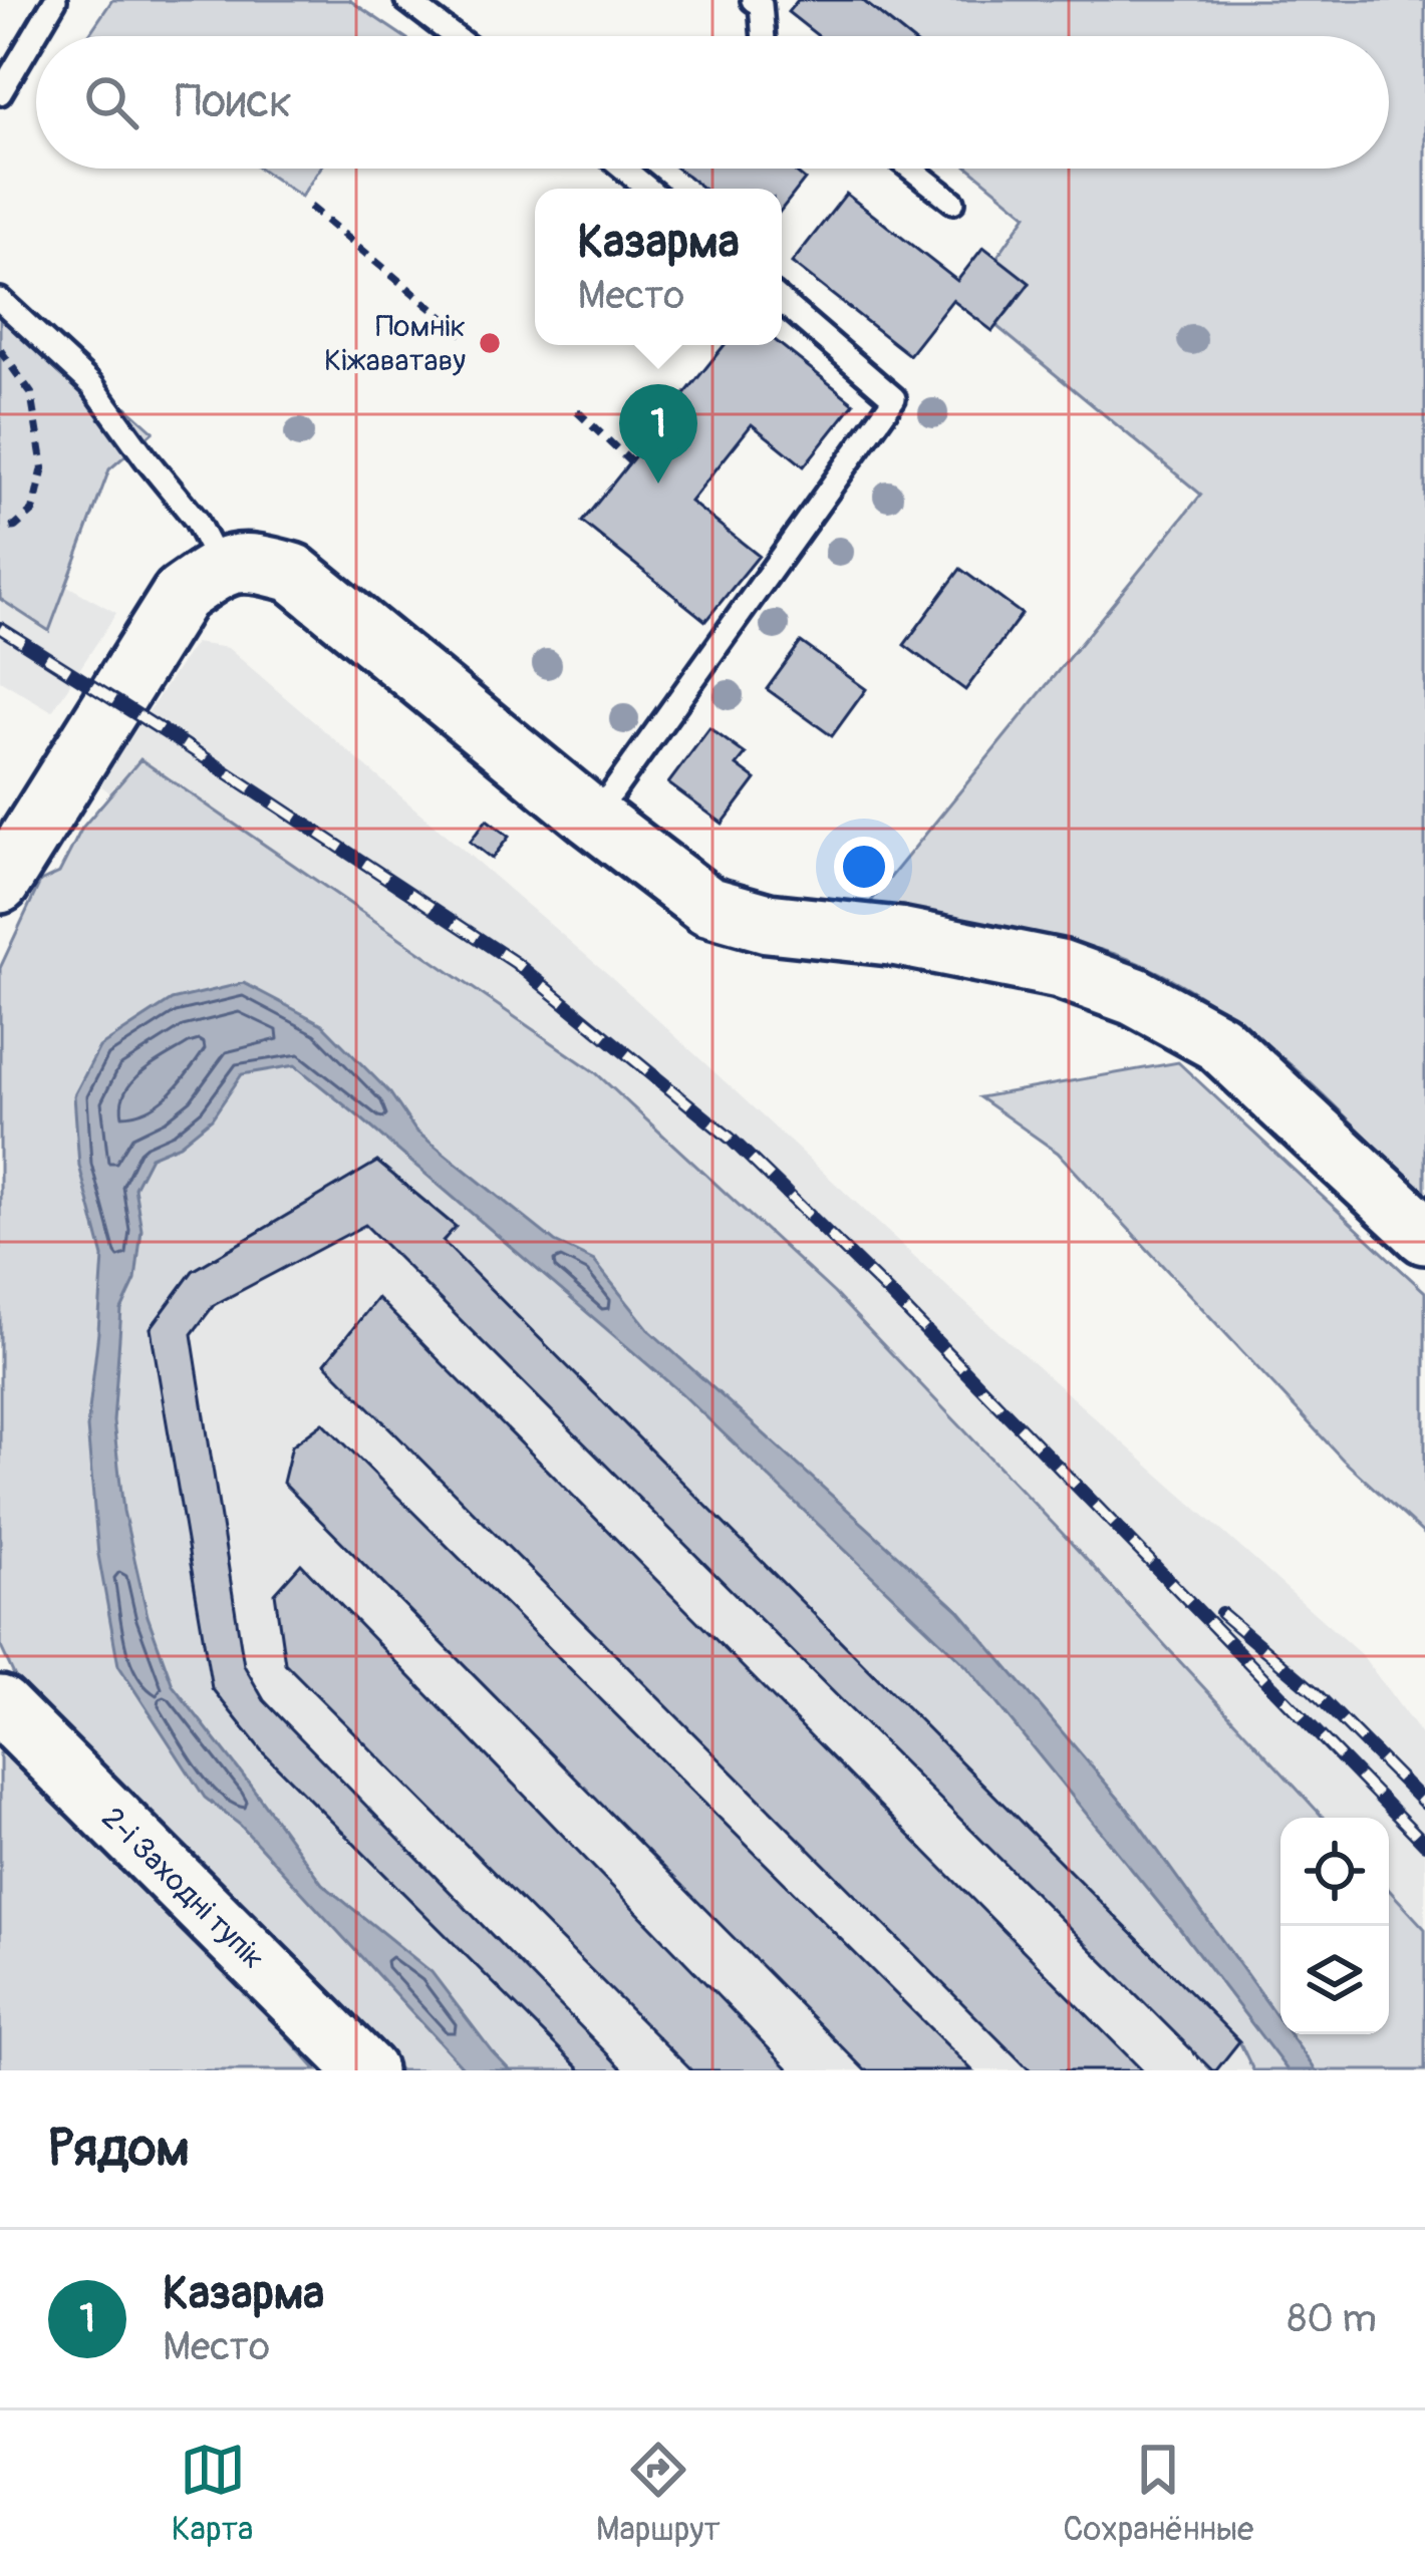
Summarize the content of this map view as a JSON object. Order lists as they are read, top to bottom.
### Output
{
  "streets": {
    "main road": ["2-і Заходні тупік"]
  },
  "places": ["Помнік Кіжаватаву"],
  "page": {
    "search": "Поиск",
    "popup": ["Казарма", "Место"],
    "pins": "1",
    "heading": "Рядом",
    "list": [
      {
        "mark": "1",
        "name": "Казарма",
        "note": "Место",
        "value": "80 m"
      }
    ],
    "nav": ["Карта", "Маршрут", "Сохранённые"]
  }
}
